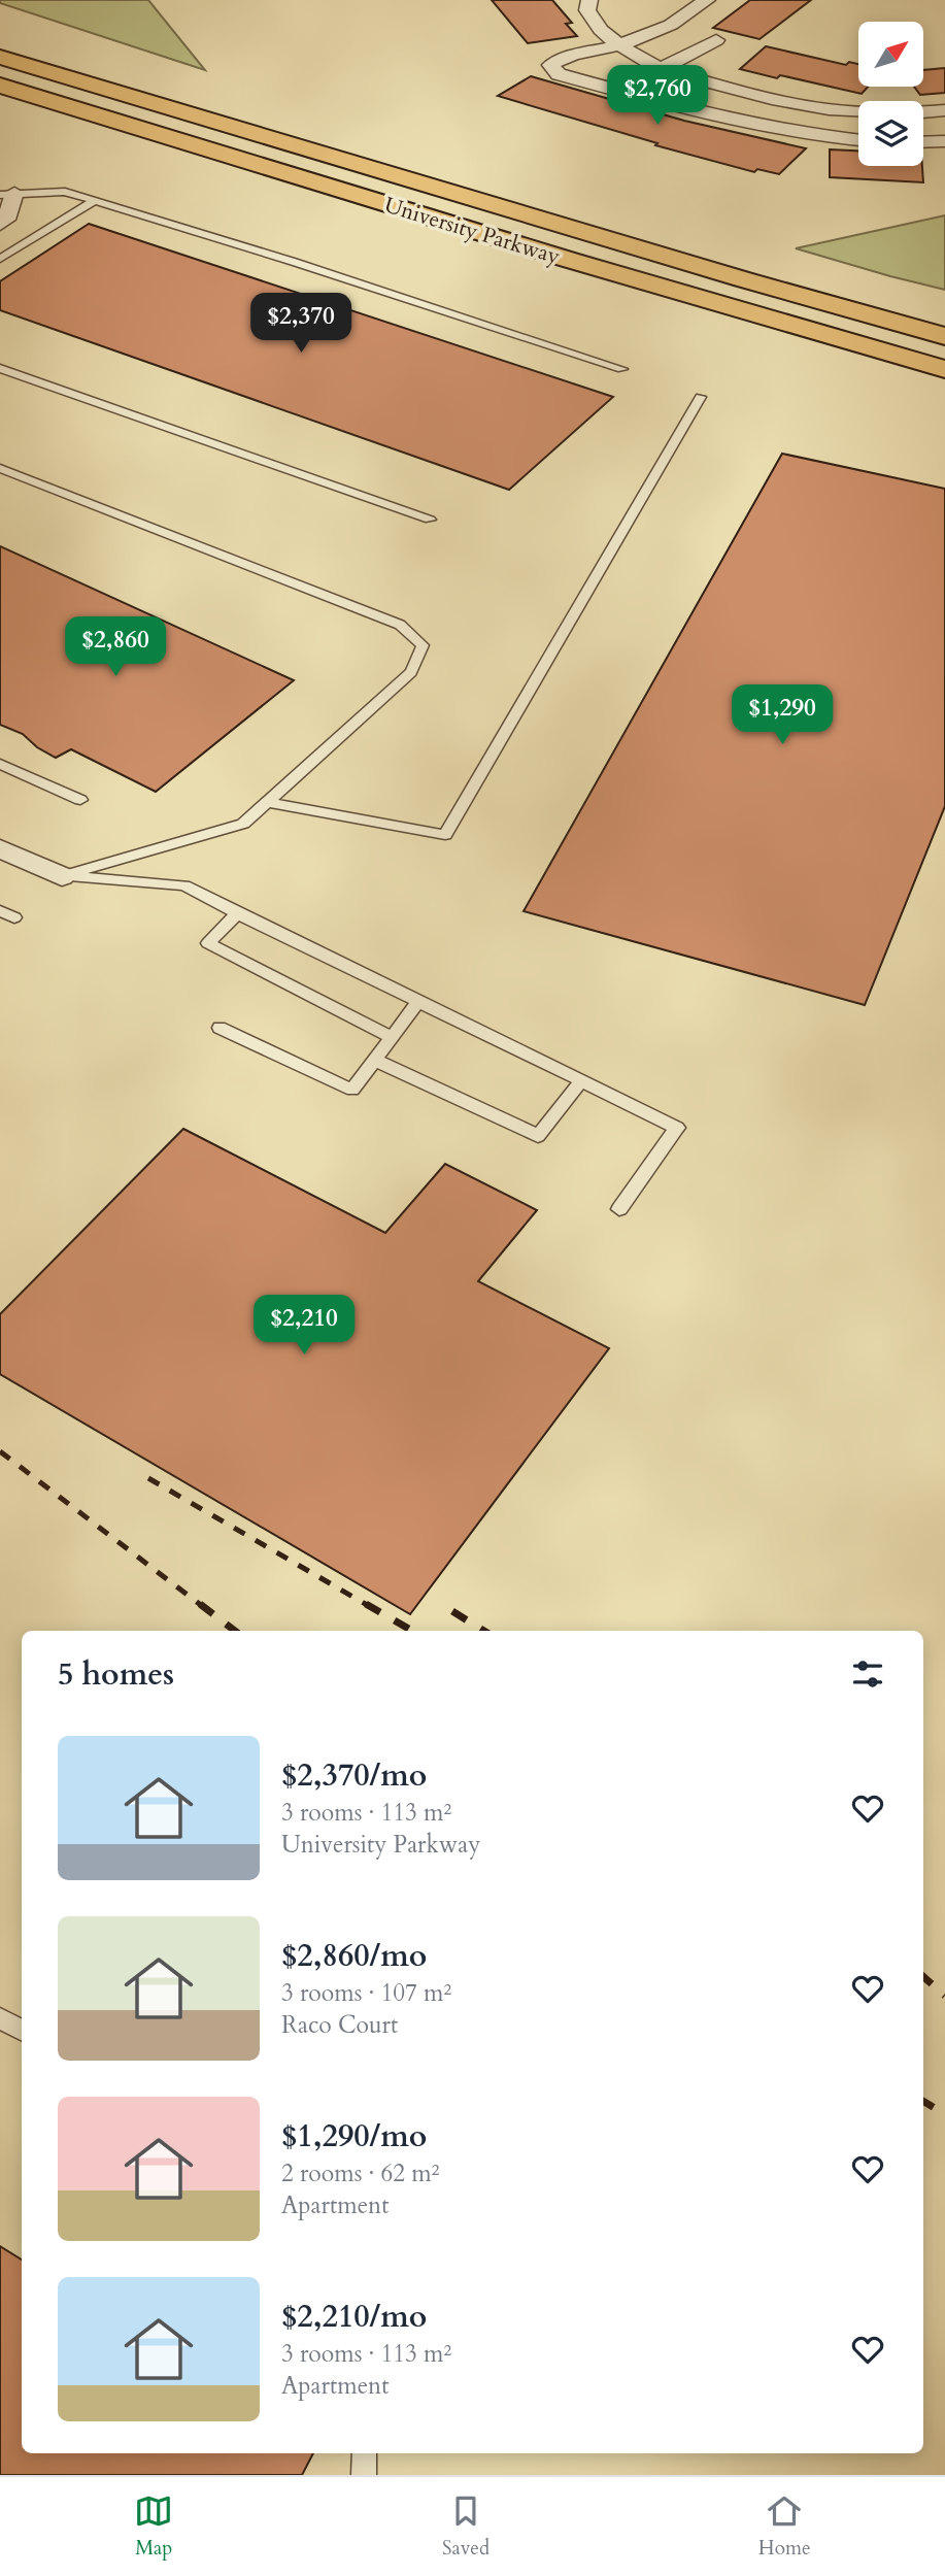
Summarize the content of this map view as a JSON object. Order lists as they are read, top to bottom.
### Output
{
  "streets": {
    "highway": ["University Parkway"]
  },
  "north": "top right",
  "page": {
    "price": [
      "$2,760",
      "$2,370",
      "$2,860",
      "$1,290",
      "$2,210"
    ],
    "heading": "5 homes",
    "list": [
      {
        "name": "$2,370/mo",
        "note": "3 rooms · 113 m² · University Parkway"
      },
      {
        "name": "$2,860/mo",
        "note": "3 rooms · 107 m² · Raco Court"
      },
      {
        "name": "$1,290/mo",
        "note": "2 rooms · 62 m² · Apartment"
      },
      {
        "name": "$2,210/mo",
        "note": "3 rooms · 113 m² · Apartment"
      }
    ],
    "tabs": ["Map", "Saved", "Home"]
  }
}
